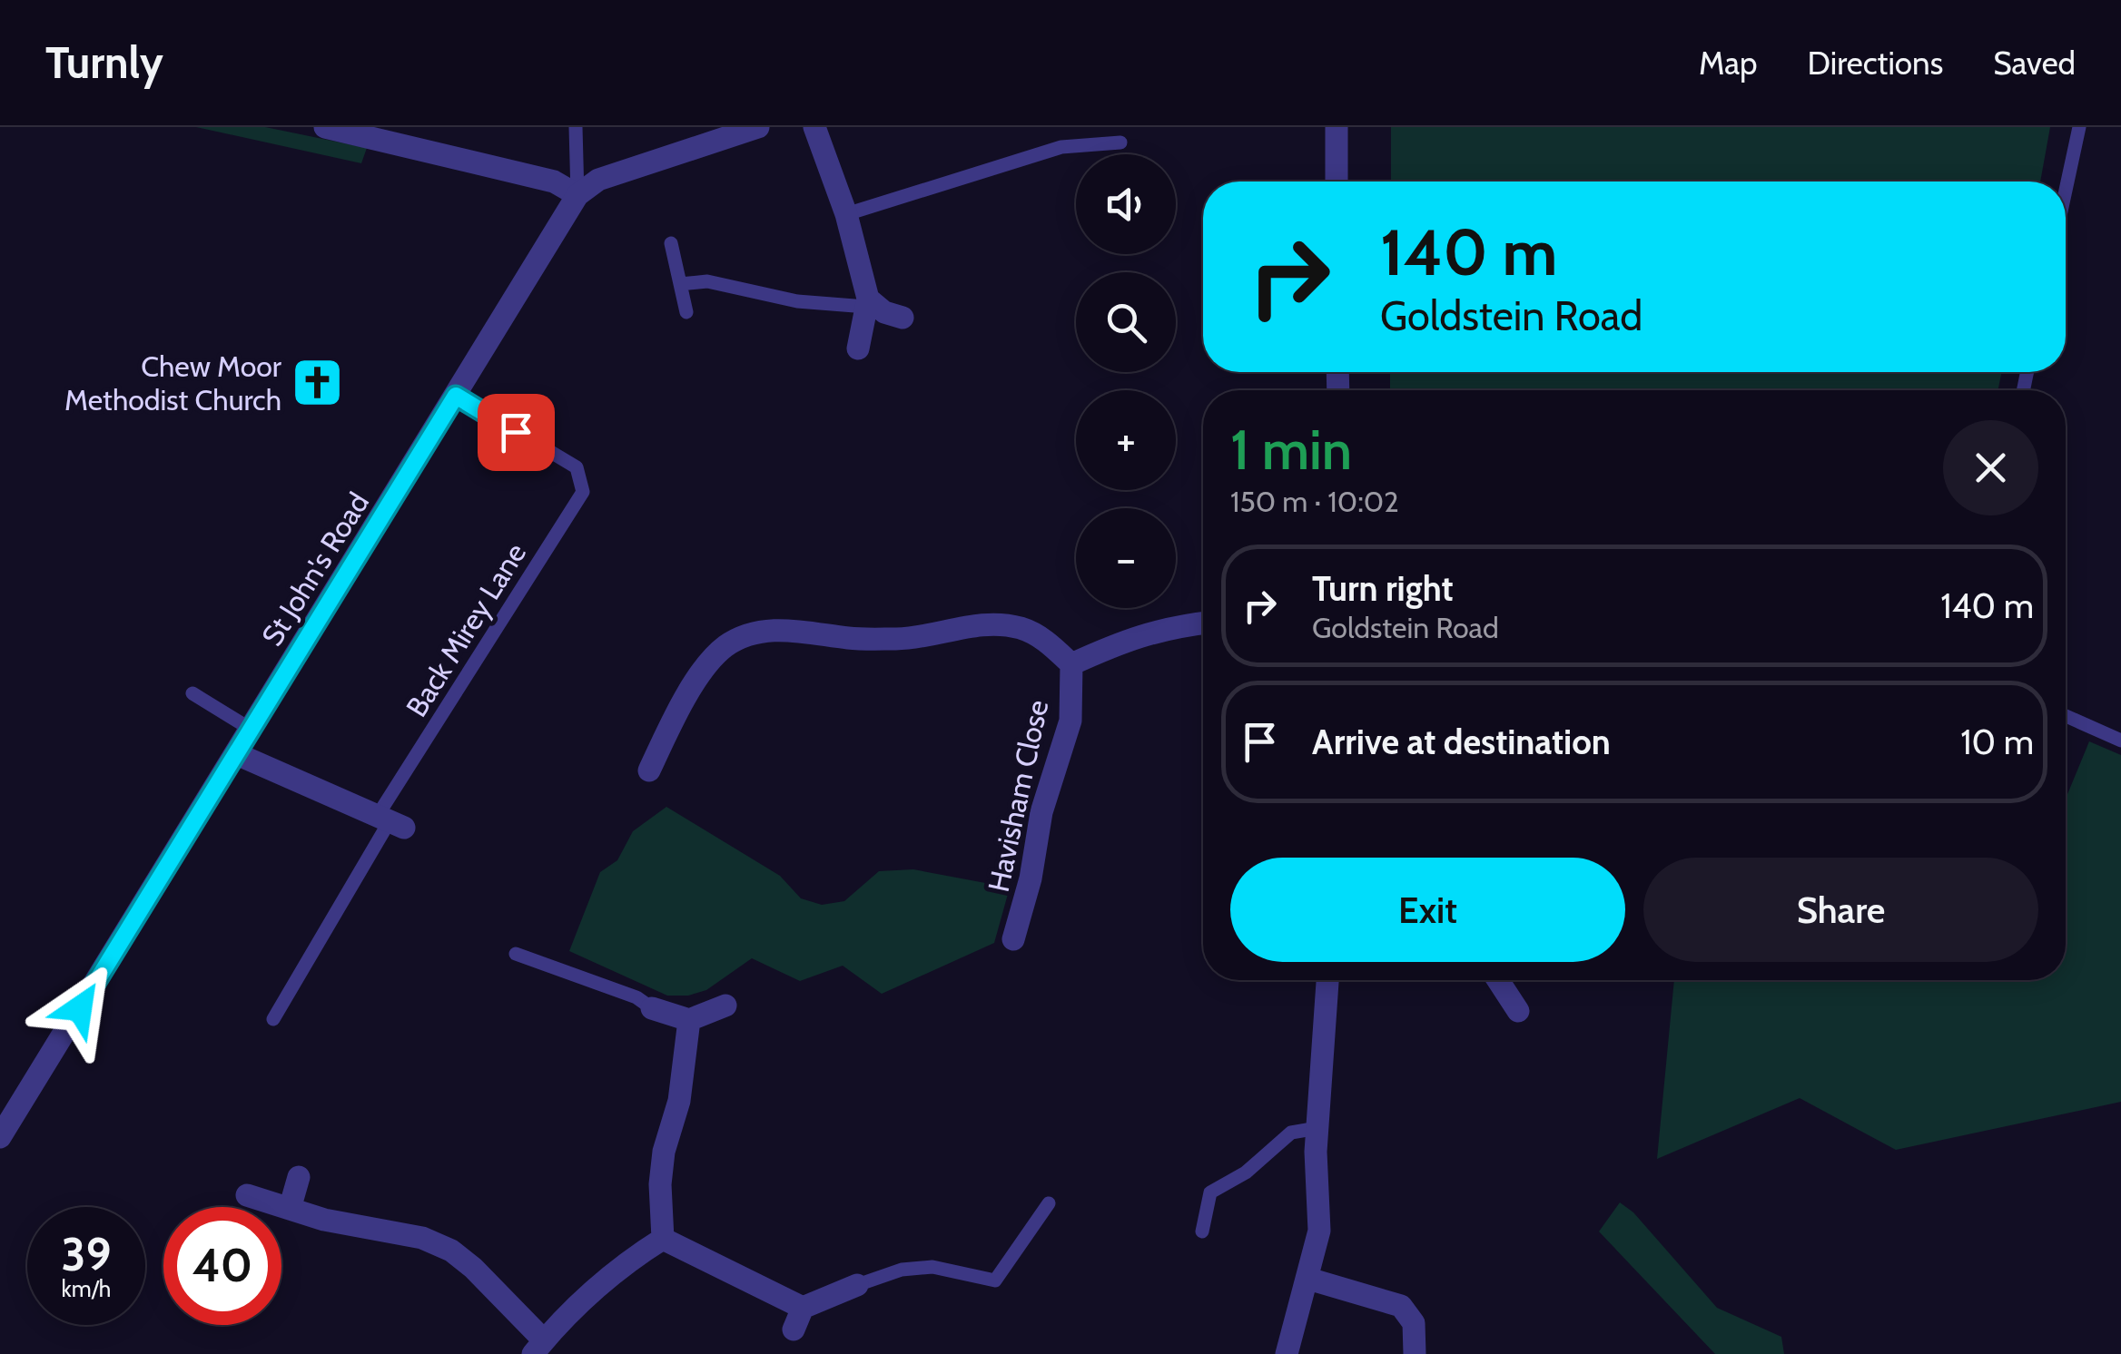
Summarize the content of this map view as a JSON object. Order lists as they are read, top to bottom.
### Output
{
  "streets": {
    "street": ["St John's Road", "Havisham Close"],
    "lane": ["Back Mirey Lane"]
  },
  "crossings": [
    ["St John's Road", "Back Mirey Lane"]
  ],
  "places": {
    "church": ["Chew Moor Methodist Church"]
  },
  "page": {
    "header": "Turnly",
    "nav": ["Map", "Directions", "Saved"],
    "map_buttons": ["+", "−"],
    "turn": ["140 m", "Goldstein Road"],
    "heading": ["1 min", "150 m · 10:02"],
    "list": [
      {
        "name": "Turn right",
        "note": "Goldstein Road",
        "value": "140 m"
      },
      {
        "name": "Arrive at destination",
        "value": "10 m"
      }
    ],
    "buttons": ["Exit", "Share"],
    "speed": "39 km/h",
    "limit": "40"
  }
}
